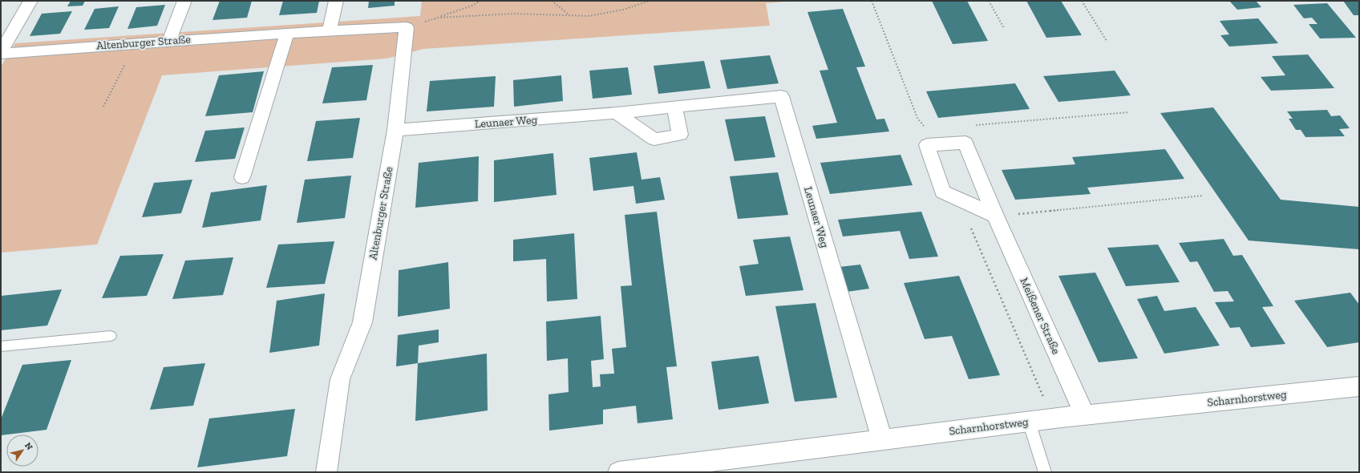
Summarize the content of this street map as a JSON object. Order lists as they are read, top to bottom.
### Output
{
  "streets": {
    "street": [
      "Altenburger Straße",
      "Leunaer Weg",
      "Meißener Straße",
      "Scharnhorstweg"
    ]
  },
  "crossings": [
    ["Altenburger Straße", "Leunaer Weg"],
    ["Leunaer Weg", "Scharnhorstweg"],
    ["Meißener Straße", "Scharnhorstweg"]
  ],
  "north": "top right"
}
